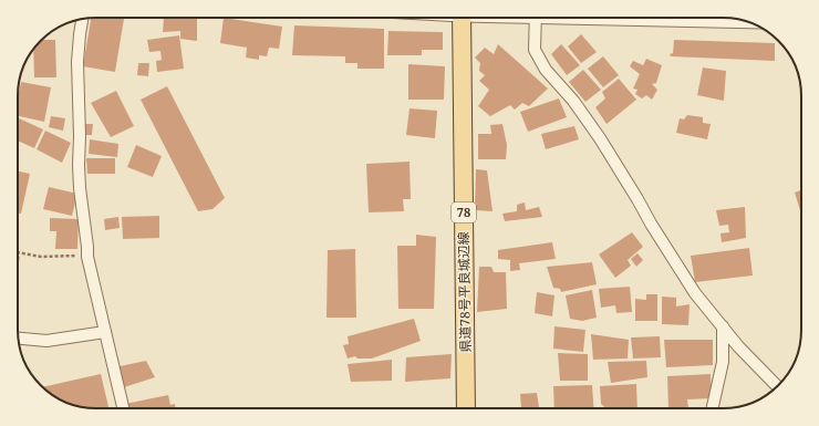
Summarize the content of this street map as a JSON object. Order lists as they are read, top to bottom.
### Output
{
  "streets": {
    "main road": ["78", "県道78号平良城辺線"]
  }
}
